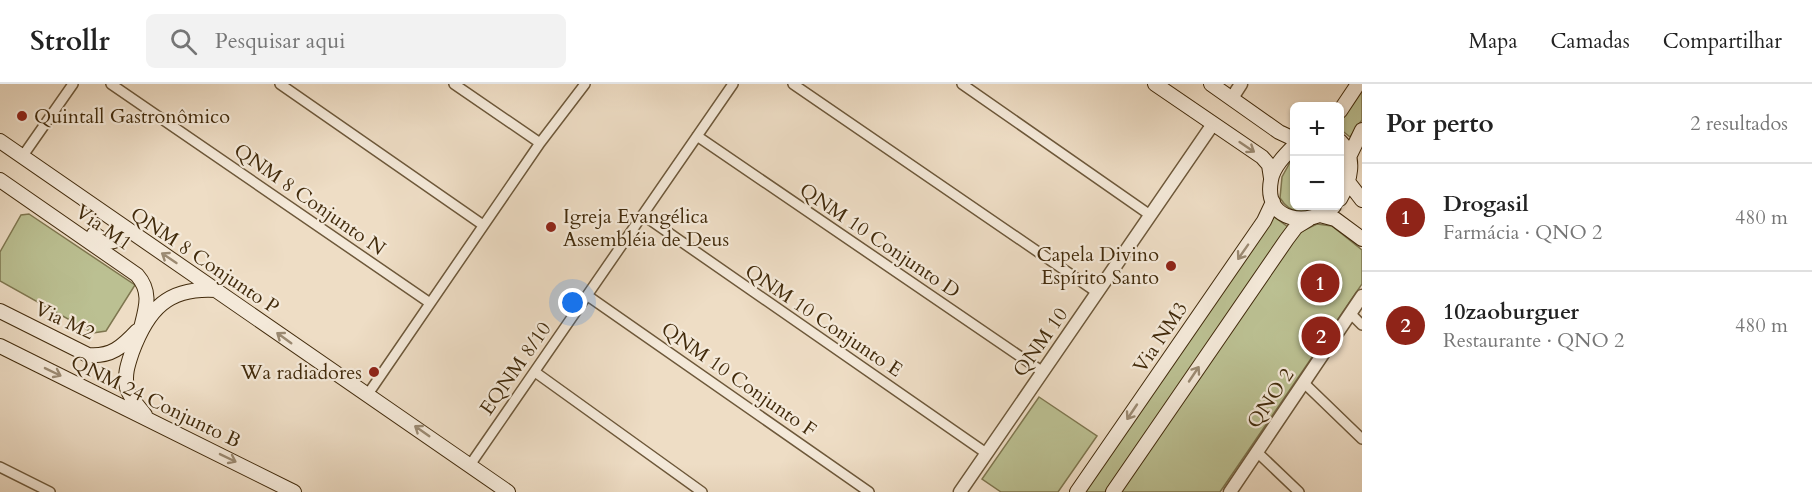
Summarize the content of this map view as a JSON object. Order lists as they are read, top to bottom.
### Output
{
  "streets": {
    "main road": [
      "Via M1",
      "QNM 8 Conjunto P",
      "Via M2",
      "Via NM3",
      "QNM 24 Conjunto B"
    ],
    "street": [
      "QNM 8 Conjunto N",
      "QNM 10 Conjunto D",
      "QNM 10 Conjunto E",
      "QNM 10",
      "EQNM 8/10",
      "QNM 10 Conjunto F",
      "QNO 2"
    ]
  },
  "crossings": [
    ["Via M1", "Via M2"],
    ["Via M1", "QNM 24 Conjunto B"],
    ["QNM 10 Conjunto D", "QNM 10"],
    ["QNM 10 Conjunto D", "EQNM 8/10"],
    ["QNM 10 Conjunto E", "QNM 10"],
    ["QNM 10 Conjunto E", "EQNM 8/10"],
    ["EQNM 8/10", "QNM 10 Conjunto F"]
  ],
  "one_way": ["QNM 8 Conjunto P", "QNM 24 Conjunto B"],
  "places": [
    "Quintall Gastronômico",
    "Igreja Evangélica Assembléia de Deus",
    "Capela Divino Espírito Santo",
    "Wa radiadores"
  ],
  "page": {
    "header": "Strollr",
    "search": "Pesquisar aqui",
    "nav": ["Mapa", "Camadas", "Compartilhar"],
    "heading": ["Por perto", "2 resultados"],
    "map_buttons": ["+", "−"],
    "list": [
      {
        "mark": "1",
        "name": "Drogasil",
        "note": "Farmácia · QNO 2",
        "value": "480 m"
      },
      {
        "mark": "2",
        "name": "10zaoburguer",
        "note": "Restaurante · QNO 2",
        "value": "480 m"
      }
    ],
    "pins": ["1", "2"]
  }
}
